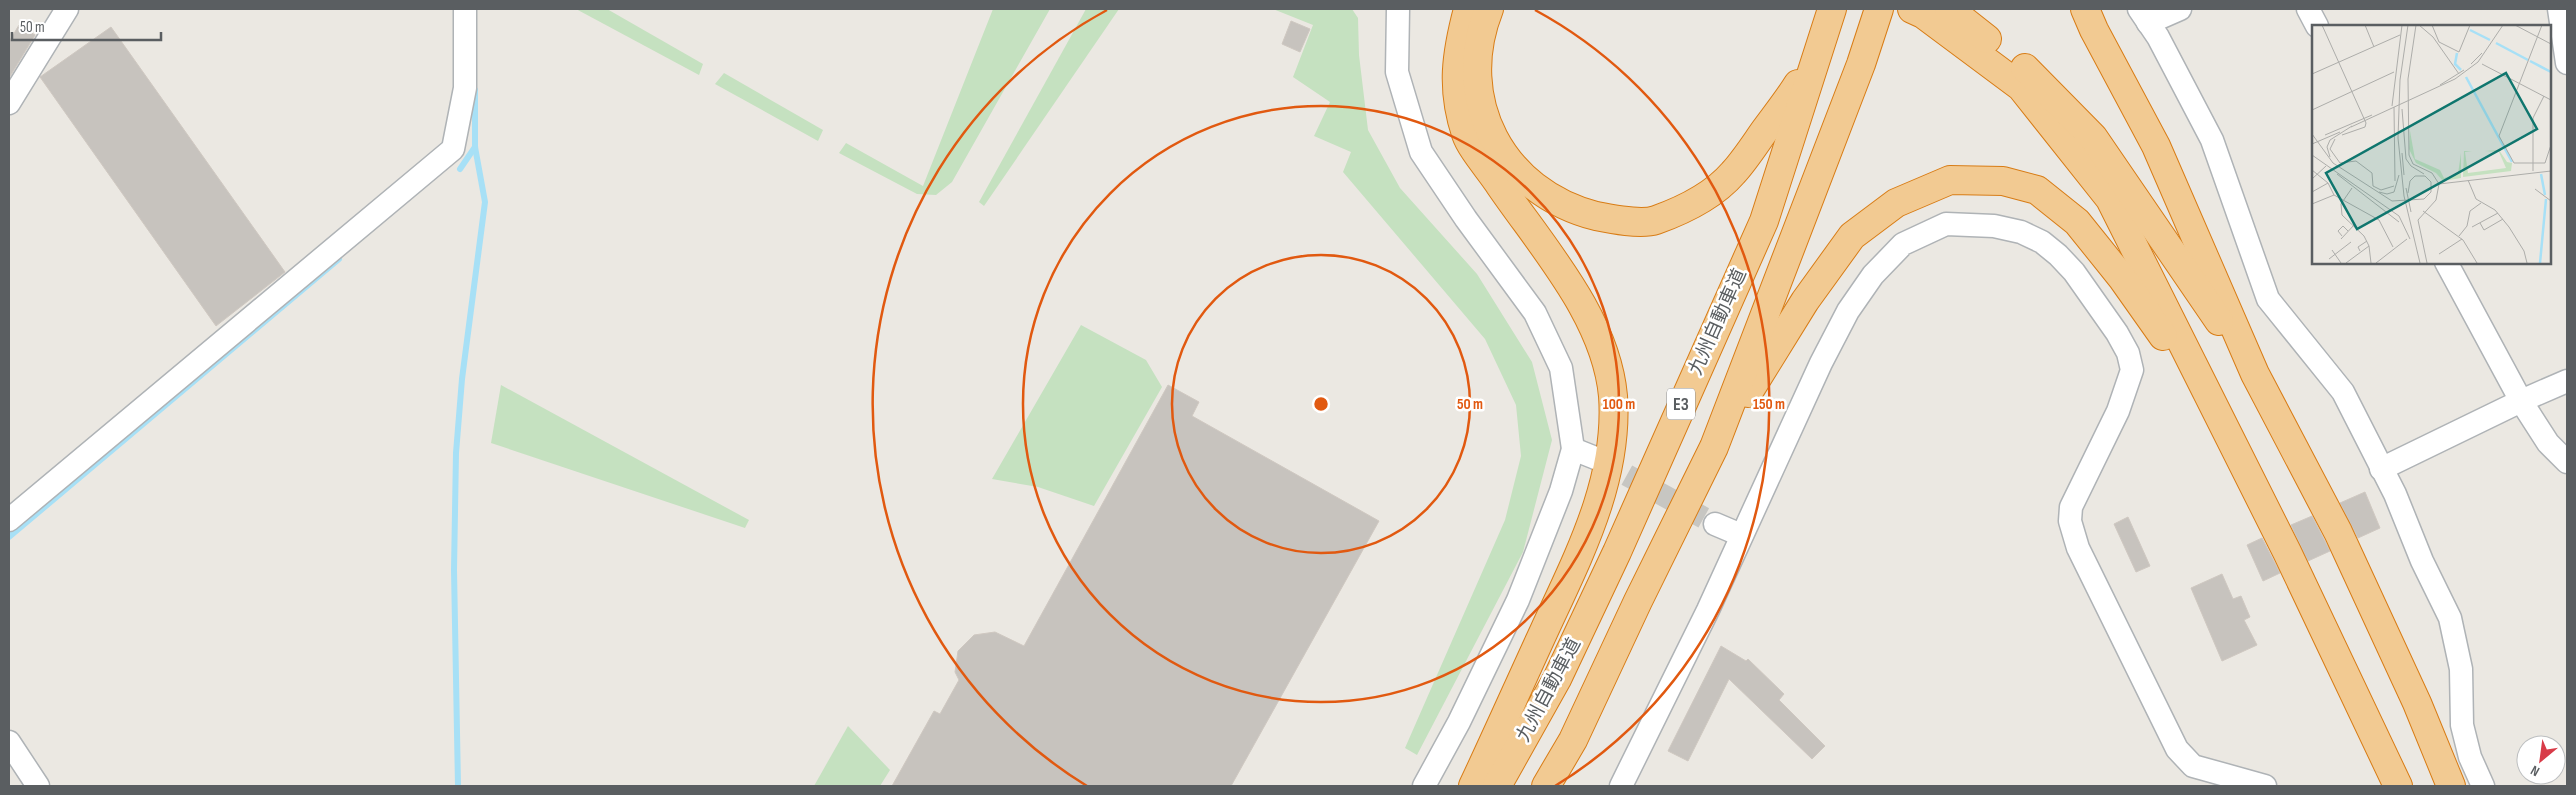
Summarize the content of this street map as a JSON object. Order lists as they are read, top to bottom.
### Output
{
  "streets": {
    "highway": ["九州自動車道", "E3"]
  },
  "scale_bar": "50 m",
  "north": "bottom left",
  "rings": ["50 m", "100 m", "150 m"]
}
